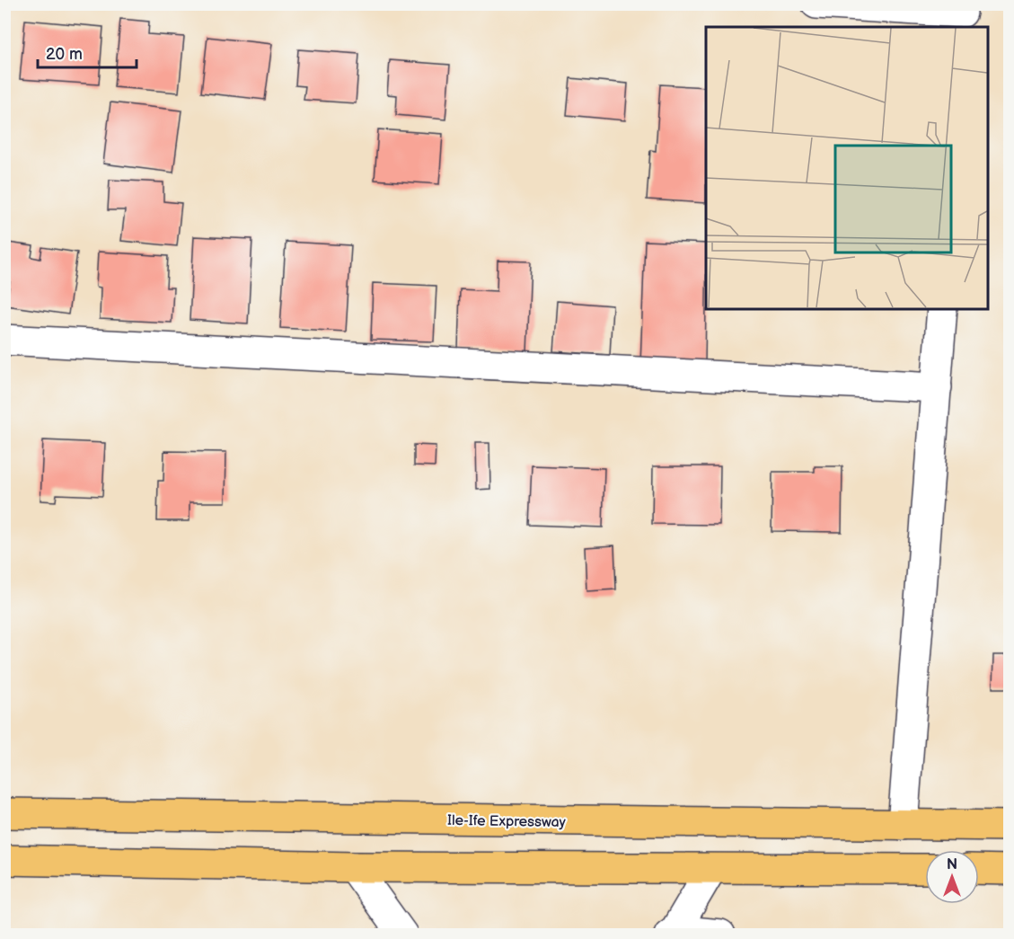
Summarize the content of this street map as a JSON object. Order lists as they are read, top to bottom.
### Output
{
  "streets": {
    "highway": ["Ile-Ife Expressway"]
  },
  "scale_bar": "20 m",
  "north": "top"
}
